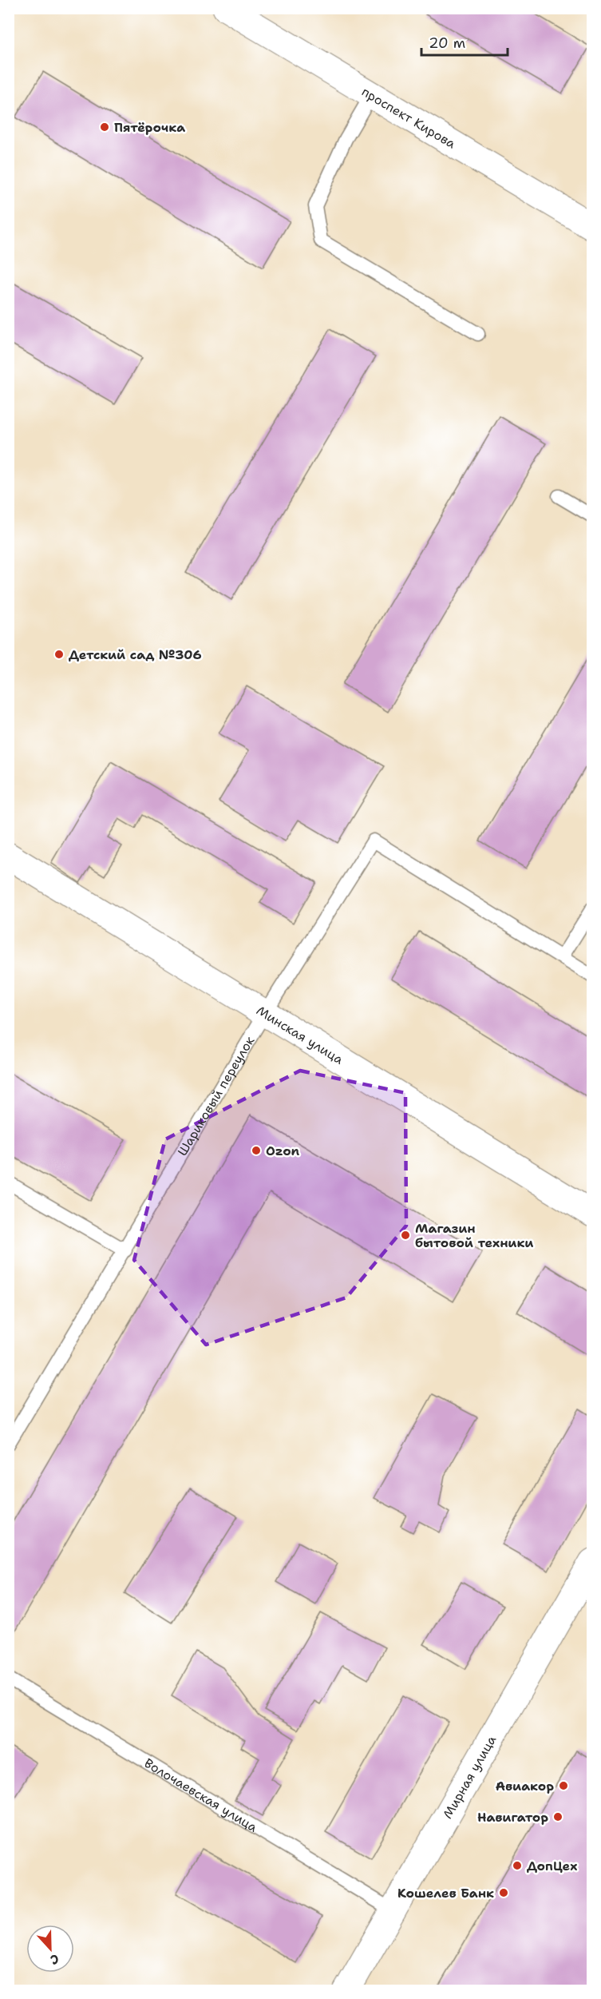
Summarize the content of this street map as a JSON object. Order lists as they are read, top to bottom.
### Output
{
  "streets": {
    "street": ["проспект Кирова", "Минская улица", "Мирная улица"],
    "lane": ["Шариковый переулок", "Волочаевская улица"]
  },
  "crossings": [
    ["Минская улица", "Шариковый переулок"],
    ["Мирная улица", "Волочаевская улица"]
  ],
  "places": [
    "Пятёрочка",
    "Детский сад №306",
    "Ozon",
    "Магазин бытовой техники",
    "Авиакор",
    "Навигатор",
    "ДопЦех",
    "Кошелев Банк"
  ],
  "scale_bar": "20 m",
  "north": "bottom"
}
